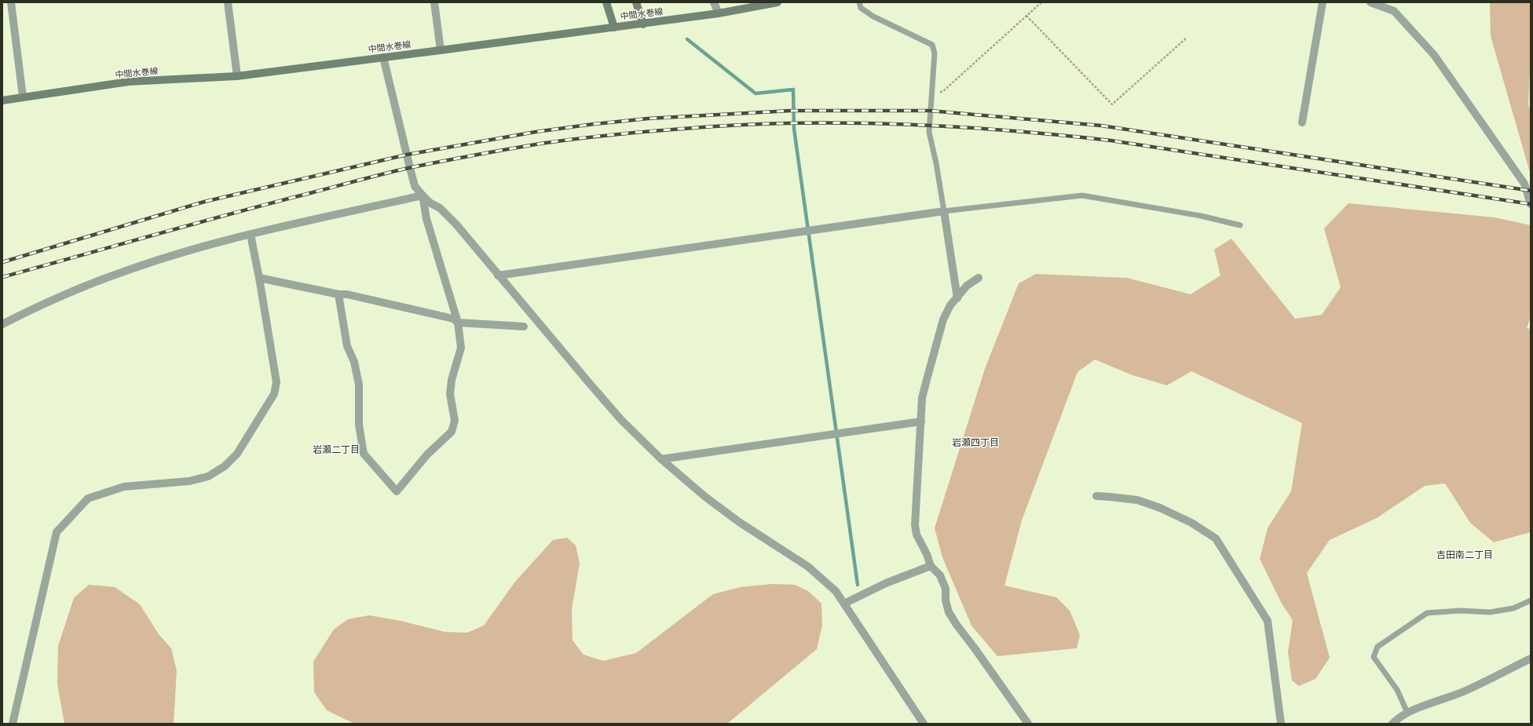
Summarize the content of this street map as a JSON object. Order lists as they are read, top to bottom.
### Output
{
  "streets": {
    "main road": ["中間水巻線"]
  },
  "districts": ["岩瀬四丁目", "岩瀬二丁目", "吉田南二丁目"]
}
